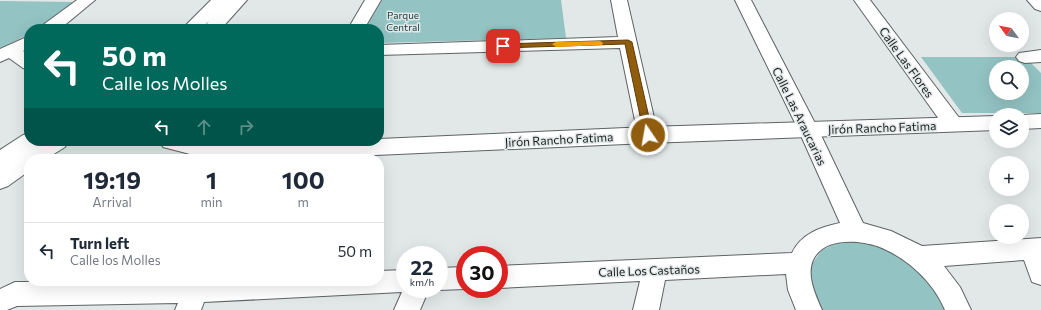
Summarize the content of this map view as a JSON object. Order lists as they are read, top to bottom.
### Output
{
  "streets": {
    "street": [
      "Calle Las Flores",
      "Calle Las Araucarias",
      "Jirón Rancho Fatima",
      "Calle Los Castaños"
    ]
  },
  "crossings": [
    ["Calle Las Flores", "Jirón Rancho Fatima"],
    ["Calle Las Araucarias", "Jirón Rancho Fatima"]
  ],
  "parks": ["Parque Central"],
  "north": "top left",
  "page": {
    "map_buttons": ["+", "−"],
    "turn": ["50 m", "Calle los Molles"],
    "eta": [
      "19:19",
      "Arrival",
      "1",
      "min",
      "100",
      "m"
    ],
    "list": [
      {
        "name": "Turn left",
        "note": "Calle los Molles",
        "value": "50 m"
      }
    ],
    "speed": "22 km/h",
    "limit": "30"
  }
}
